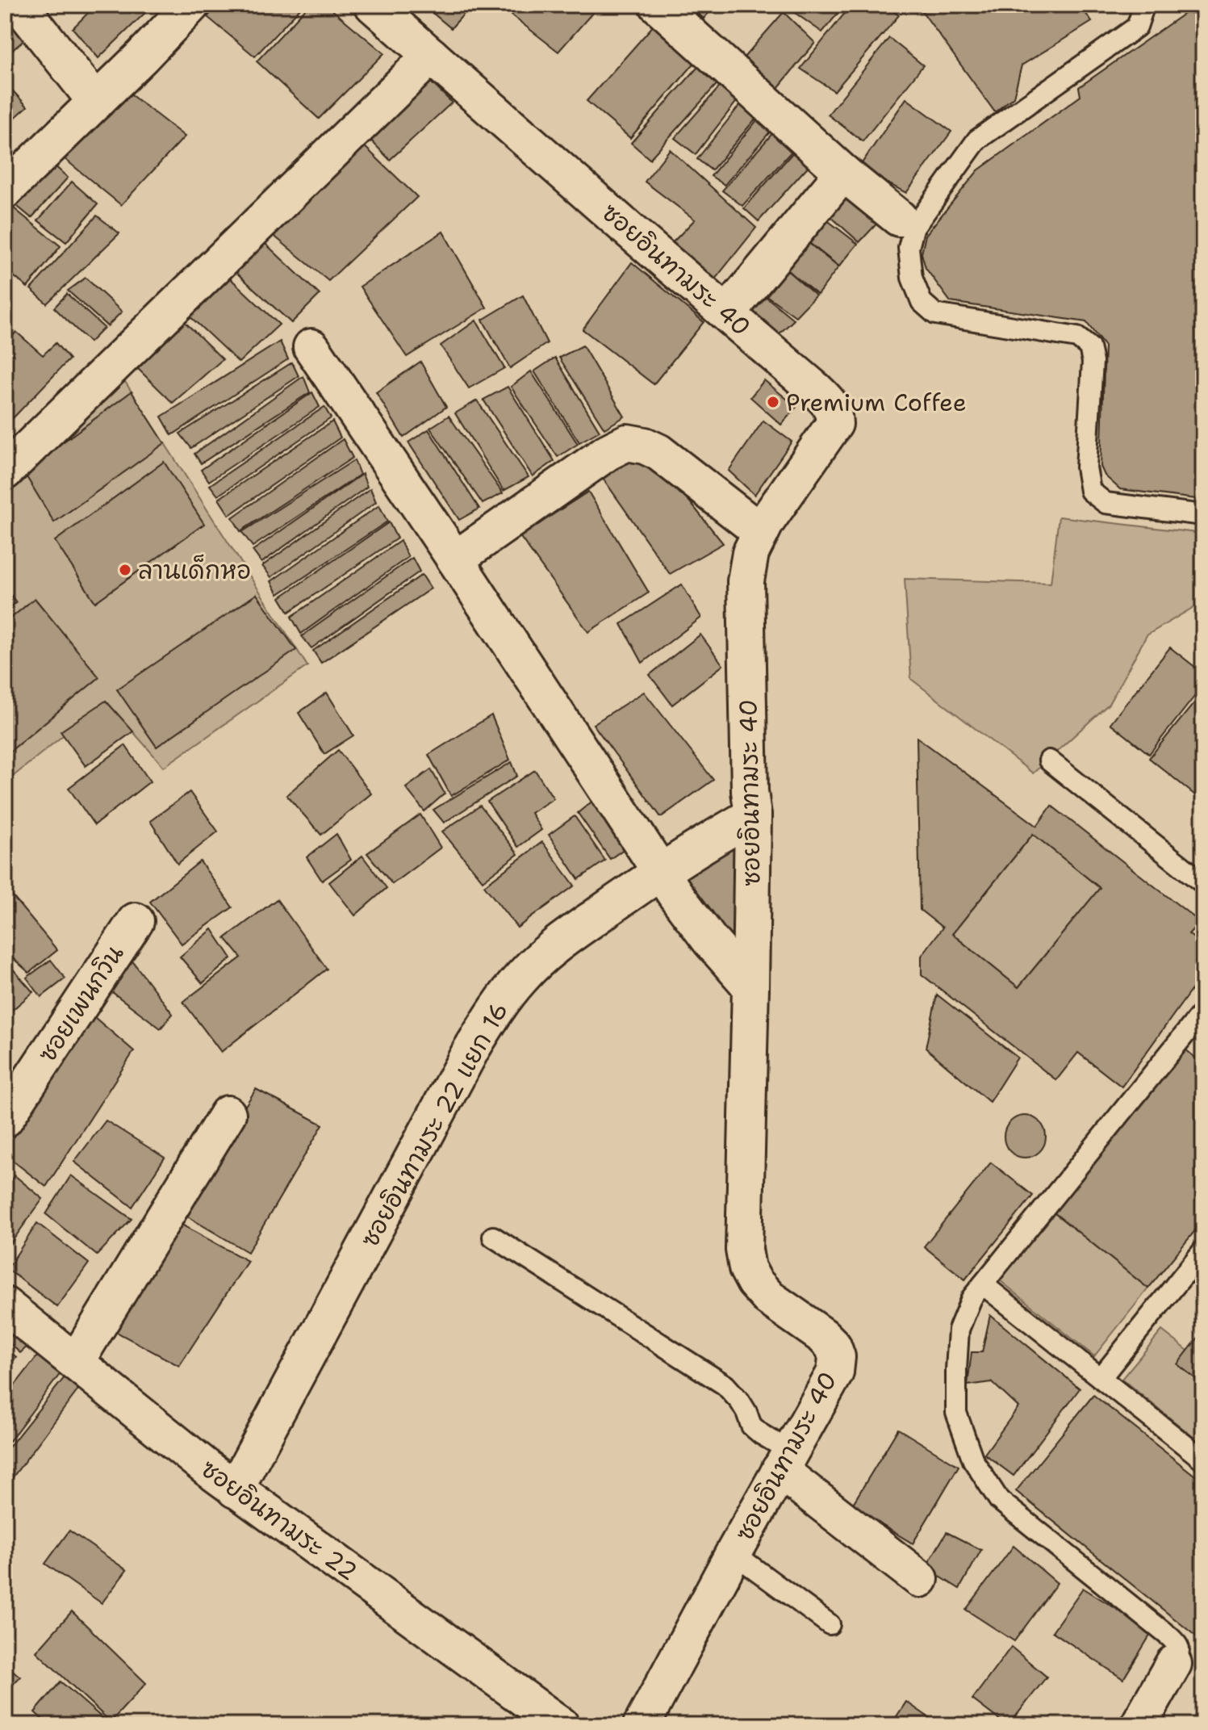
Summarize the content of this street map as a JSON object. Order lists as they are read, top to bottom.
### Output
{
  "streets": {
    "street": [
      "ซอยอินทามระ 40",
      "ซอยเพนกวิน",
      "ซอยอินทามระ 22 แยก 16",
      "ซอยอินทามระ 22"
    ]
  },
  "crossings": [
    ["ซอยอินทามระ 40", "ซอยอินทามระ 22 แยก 16"],
    ["ซอยอินทามระ 22 แยก 16", "ซอยอินทามระ 22"]
  ],
  "places": ["Premium Coffee", "ลานเด็กหอ"]
}
